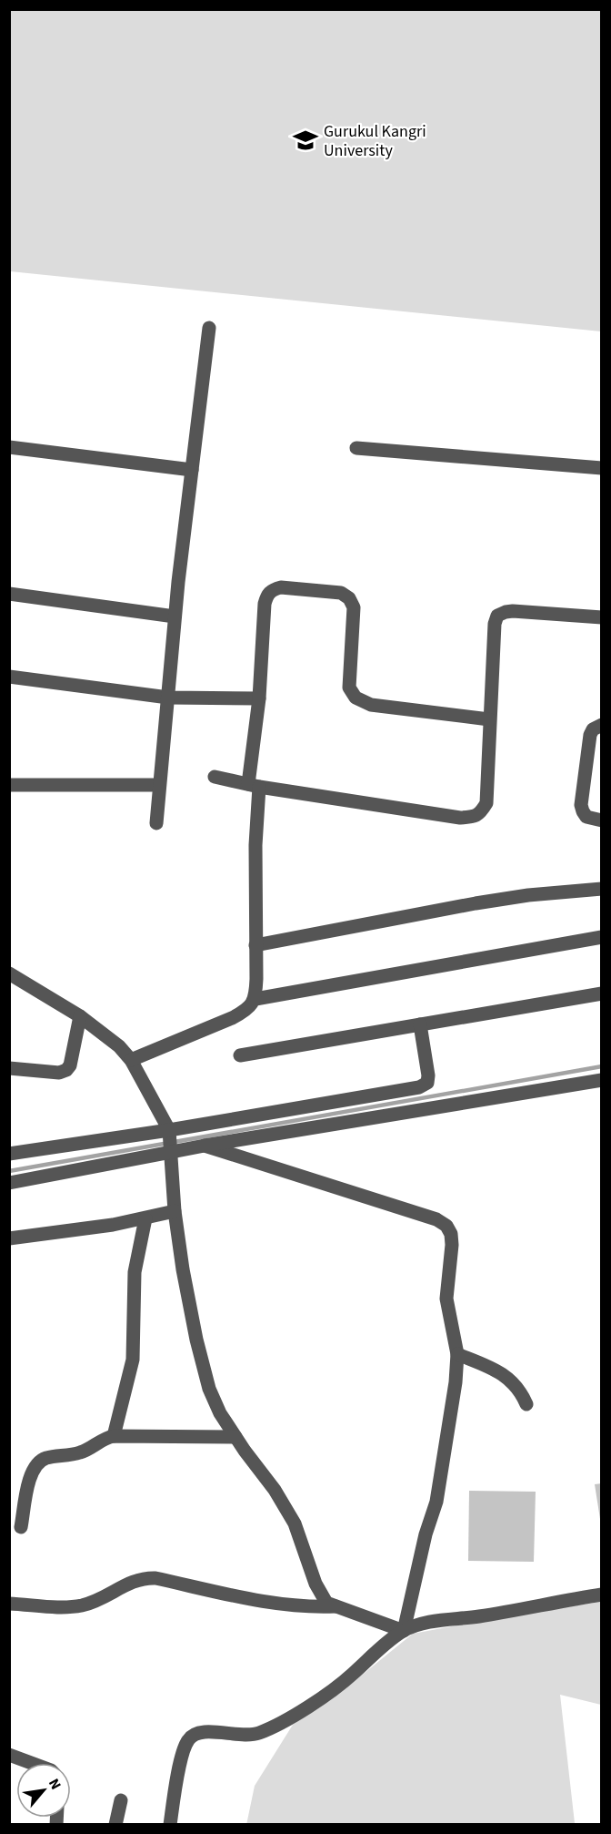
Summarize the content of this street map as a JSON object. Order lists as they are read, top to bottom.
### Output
{
  "places": {
    "school or university": ["Gurukul Kangri University"]
  },
  "north": "top right"
}
